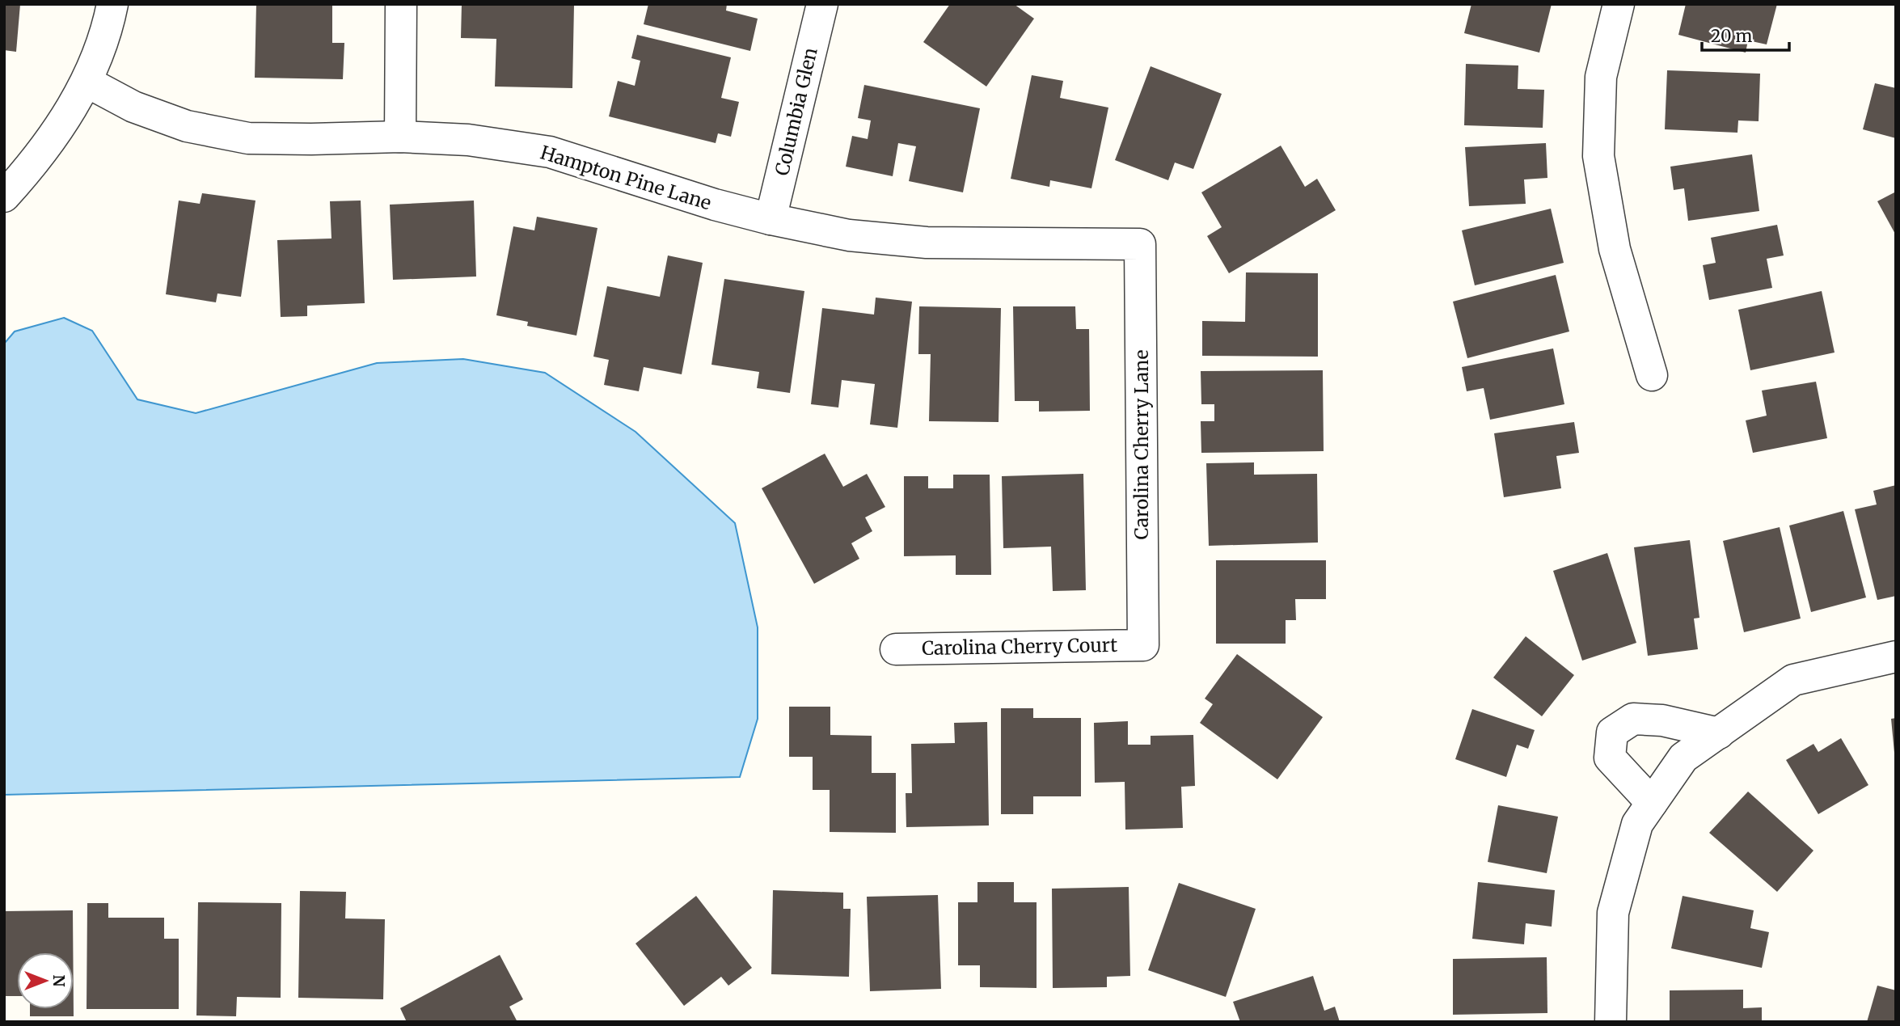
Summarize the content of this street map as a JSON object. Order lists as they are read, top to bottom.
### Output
{
  "streets": {
    "street": [
      "Columbia Glen",
      "Hampton Pine Lane",
      "Carolina Cherry Lane",
      "Carolina Cherry Court"
    ]
  },
  "crossings": [
    ["Columbia Glen", "Hampton Pine Lane"],
    ["Hampton Pine Lane", "Carolina Cherry Lane"],
    ["Carolina Cherry Lane", "Carolina Cherry Court"]
  ],
  "scale_bar": "20 m",
  "north": "right"
}
